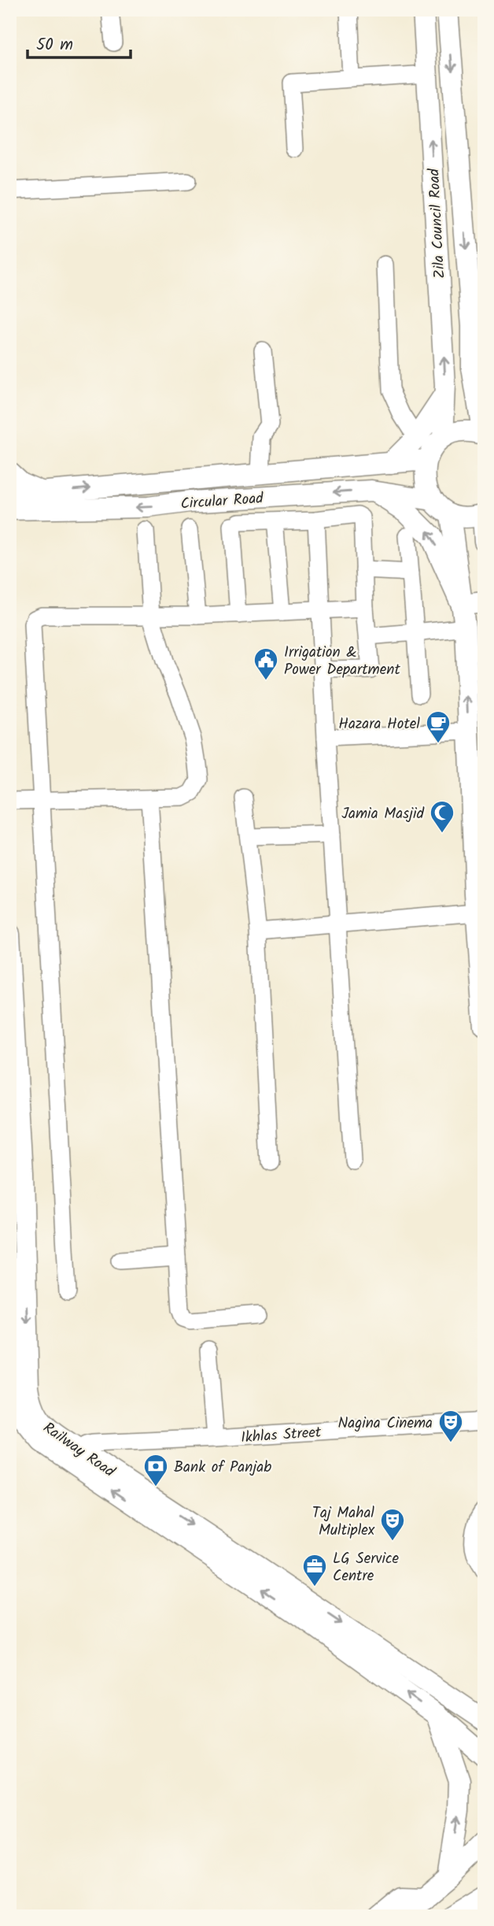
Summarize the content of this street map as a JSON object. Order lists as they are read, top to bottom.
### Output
{
  "streets": {
    "main road": ["Zila Council Road", "Circular Road", "Railway Road"],
    "street": ["Ikhlas Street"]
  },
  "crossings": [
    ["Ikhlas Street", "Railway Road"]
  ],
  "places": {
    "public building": ["Irrigation & Power Department"],
    "cafe": ["Hazara Hotel"],
    "mosque": ["Jamia Masjid"],
    "theatre": ["Nagina Cinema", "Taj Mahal Multiplex"],
    "bank": ["Bank of Panjab"],
    "office": ["LG Service Centre"]
  },
  "scale_bar": "50 m"
}
